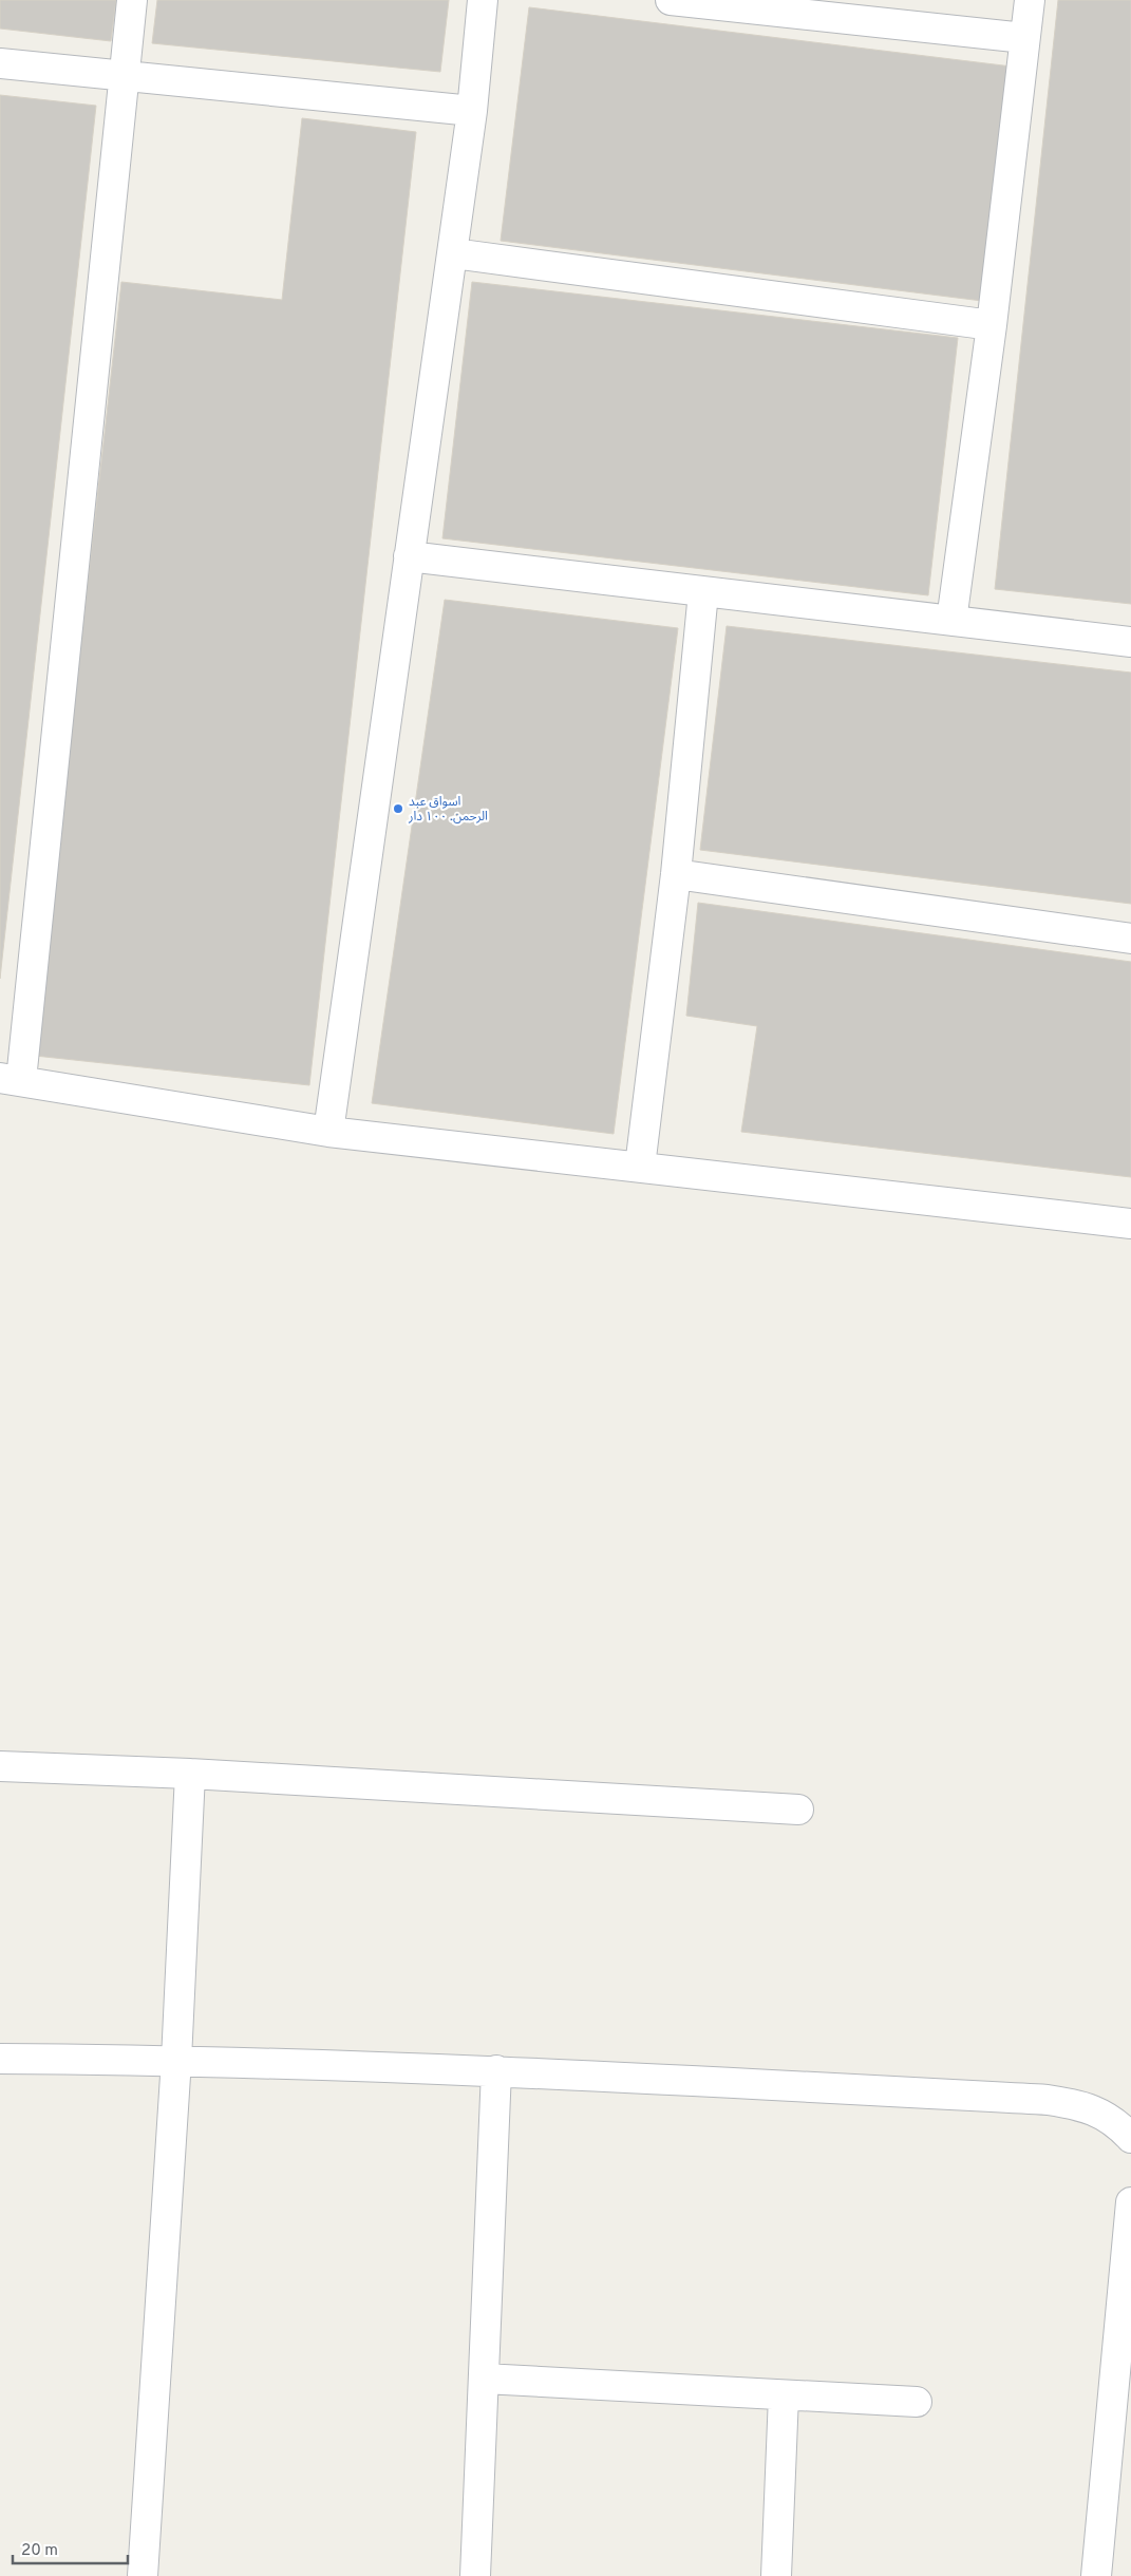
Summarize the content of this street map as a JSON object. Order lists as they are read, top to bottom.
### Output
{
  "places": ["اسواق عبد الرحمن. ١٠٠ دار"],
  "scale_bar": "20 m"
}
